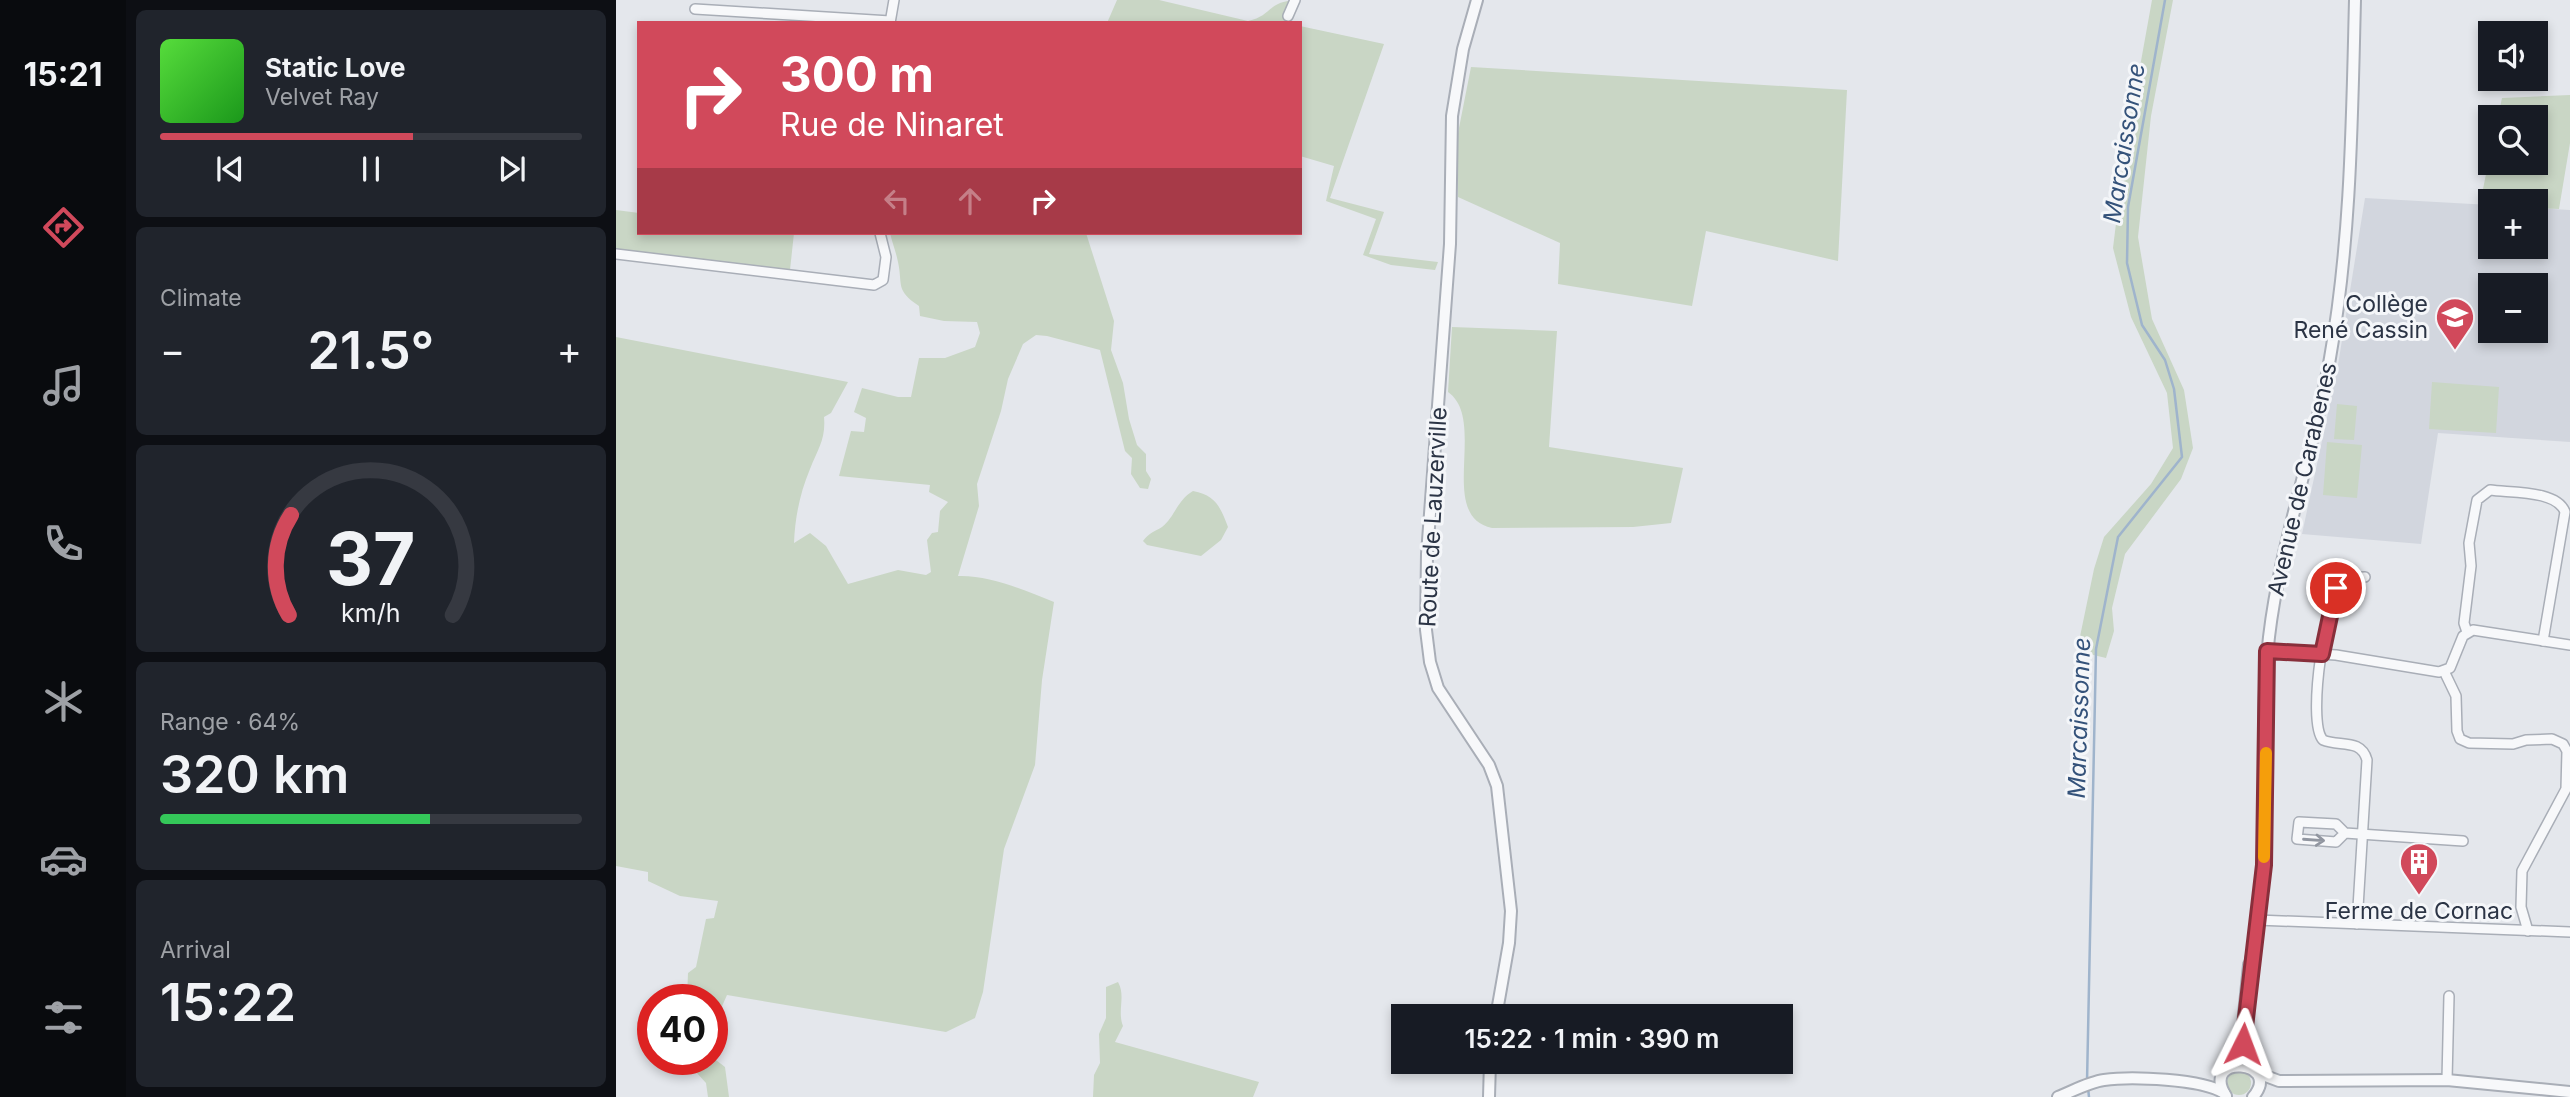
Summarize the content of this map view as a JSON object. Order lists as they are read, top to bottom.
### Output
{
  "streets": {
    "street": ["Avenue de Carabenes", "Route de Lauzerville"]
  },
  "water": ["Marcaissonne"],
  "places": {
    "school or university": ["Collège René Cassin"],
    "building": ["Ferme de Cornac"]
  },
  "page": {
    "tabs": "15:21",
    "map_buttons": ["+", "−"],
    "turn": ["300 m", "Rue de Ninaret"],
    "song": ["Static Love", "Velvet Ray"],
    "tile": [
      "Climate",
      ["Range · 64%", "320 km"],
      ["Arrival", "15:22"]
    ],
    "heat": ["−", "21.5°", "+"],
    "limit": "40",
    "trip": "15:22 · 1 min · 390 m",
    "gauge": ["37", "km/h"]
  }
}
